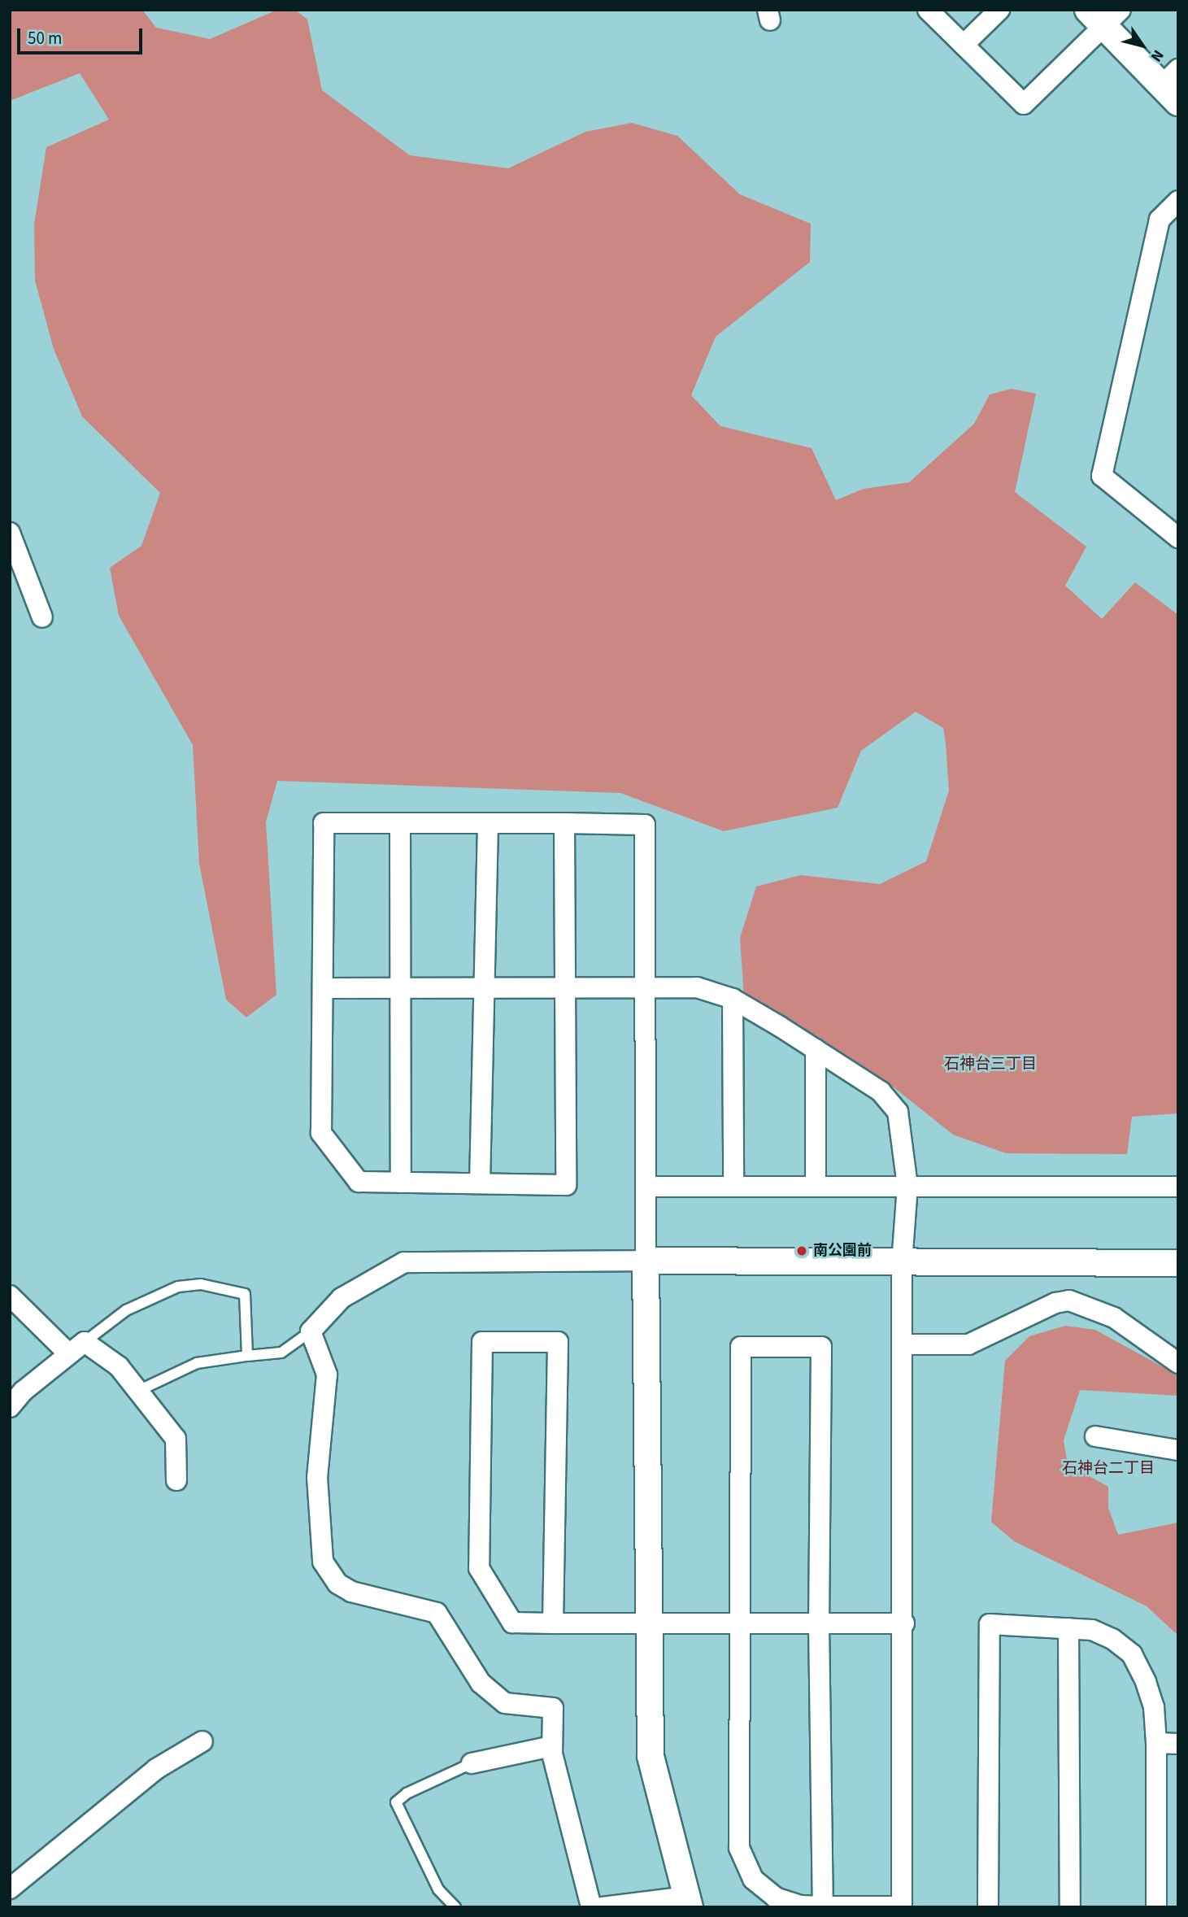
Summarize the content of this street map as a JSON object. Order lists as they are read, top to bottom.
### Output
{
  "districts": ["石神台三丁目", "石神台二丁目"],
  "places": ["南公園前"],
  "scale_bar": "50 m",
  "north": "bottom right"
}
